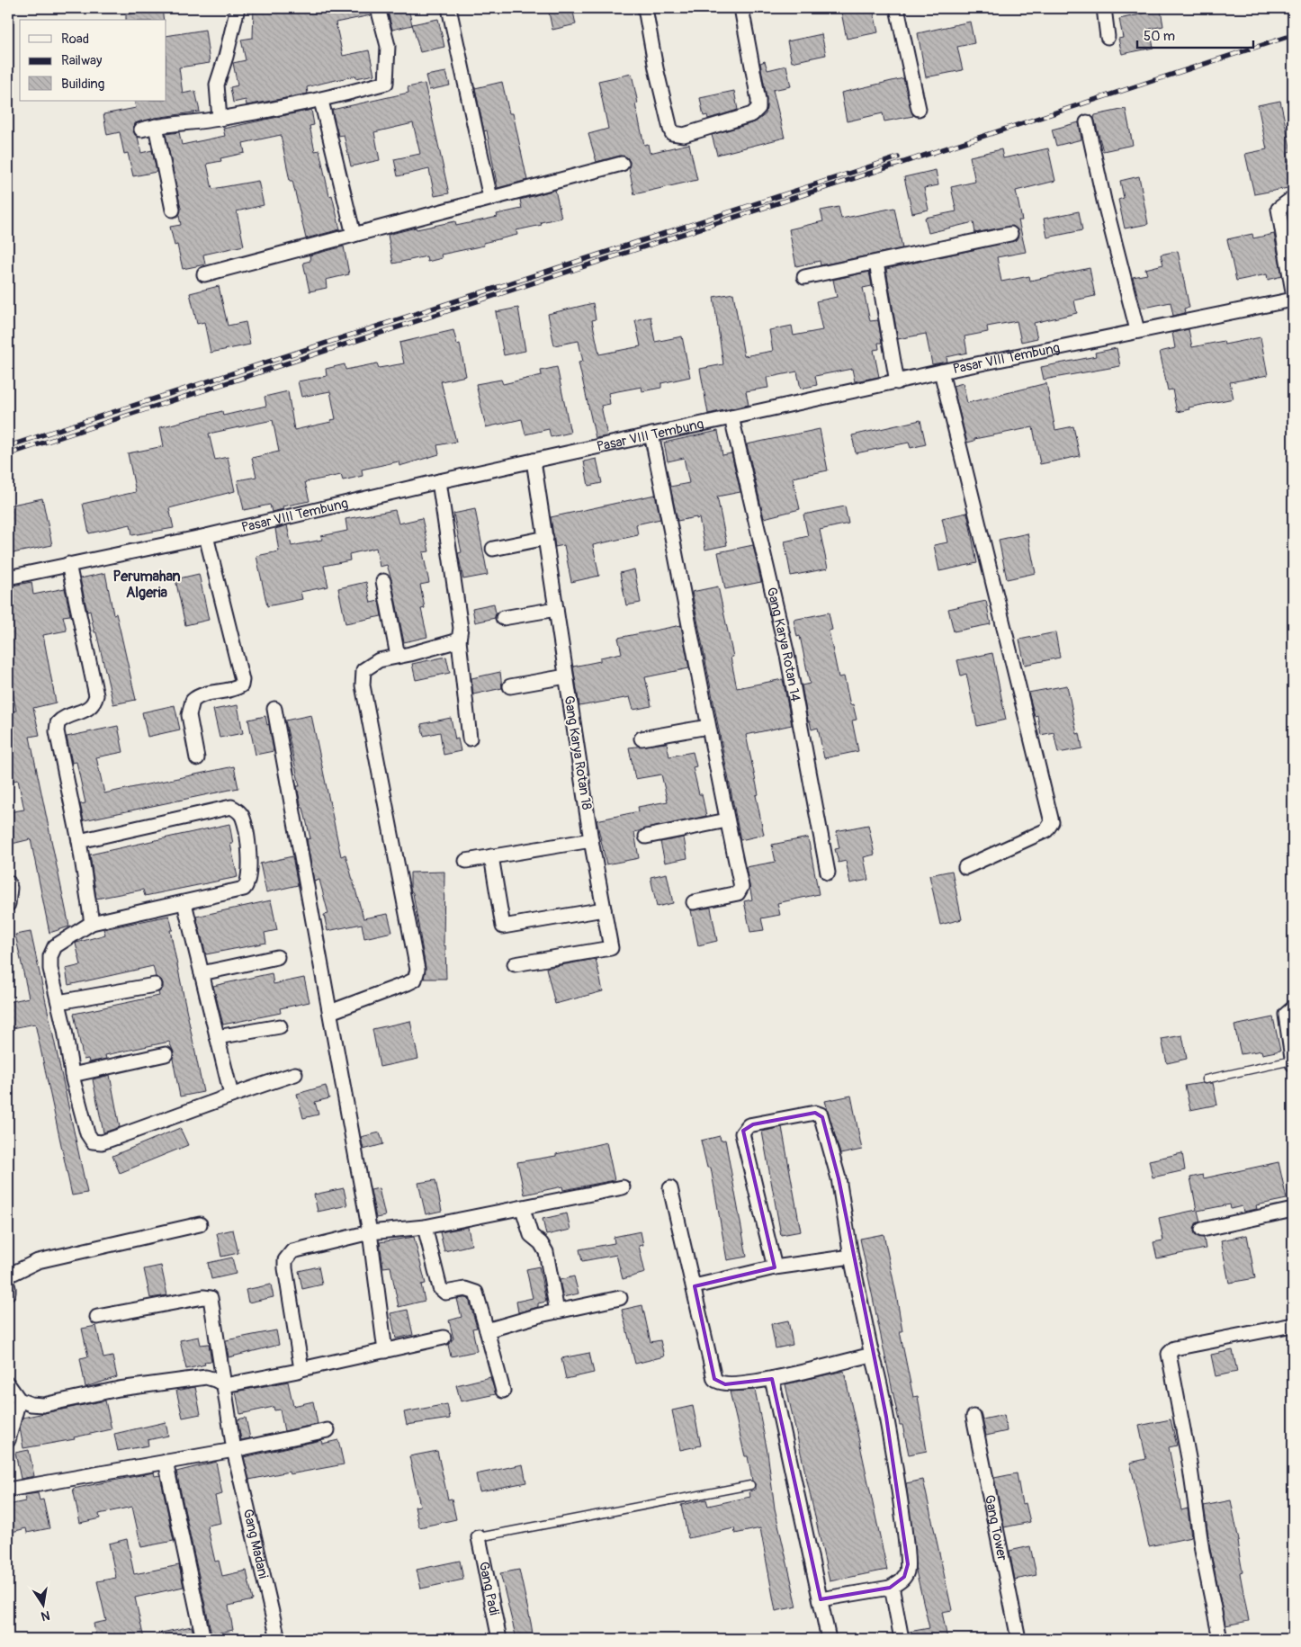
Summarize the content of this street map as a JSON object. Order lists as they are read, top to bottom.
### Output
{
  "streets": {
    "street": [
      "Pasar VIII Tembung",
      "Gang Karya Rotan 14",
      "Gang Karya Rotan 18",
      "Gang Tower",
      "Gang Madani",
      "Gang Padi"
    ]
  },
  "crossings": [
    ["Pasar VIII Tembung", "Gang Karya Rotan 14"],
    ["Pasar VIII Tembung", "Gang Karya Rotan 18"]
  ],
  "districts": ["Perumahan Algeria"],
  "legend": ["Road", "Railway", "Building"],
  "scale_bar": "50 m",
  "north": "bottom"
}
